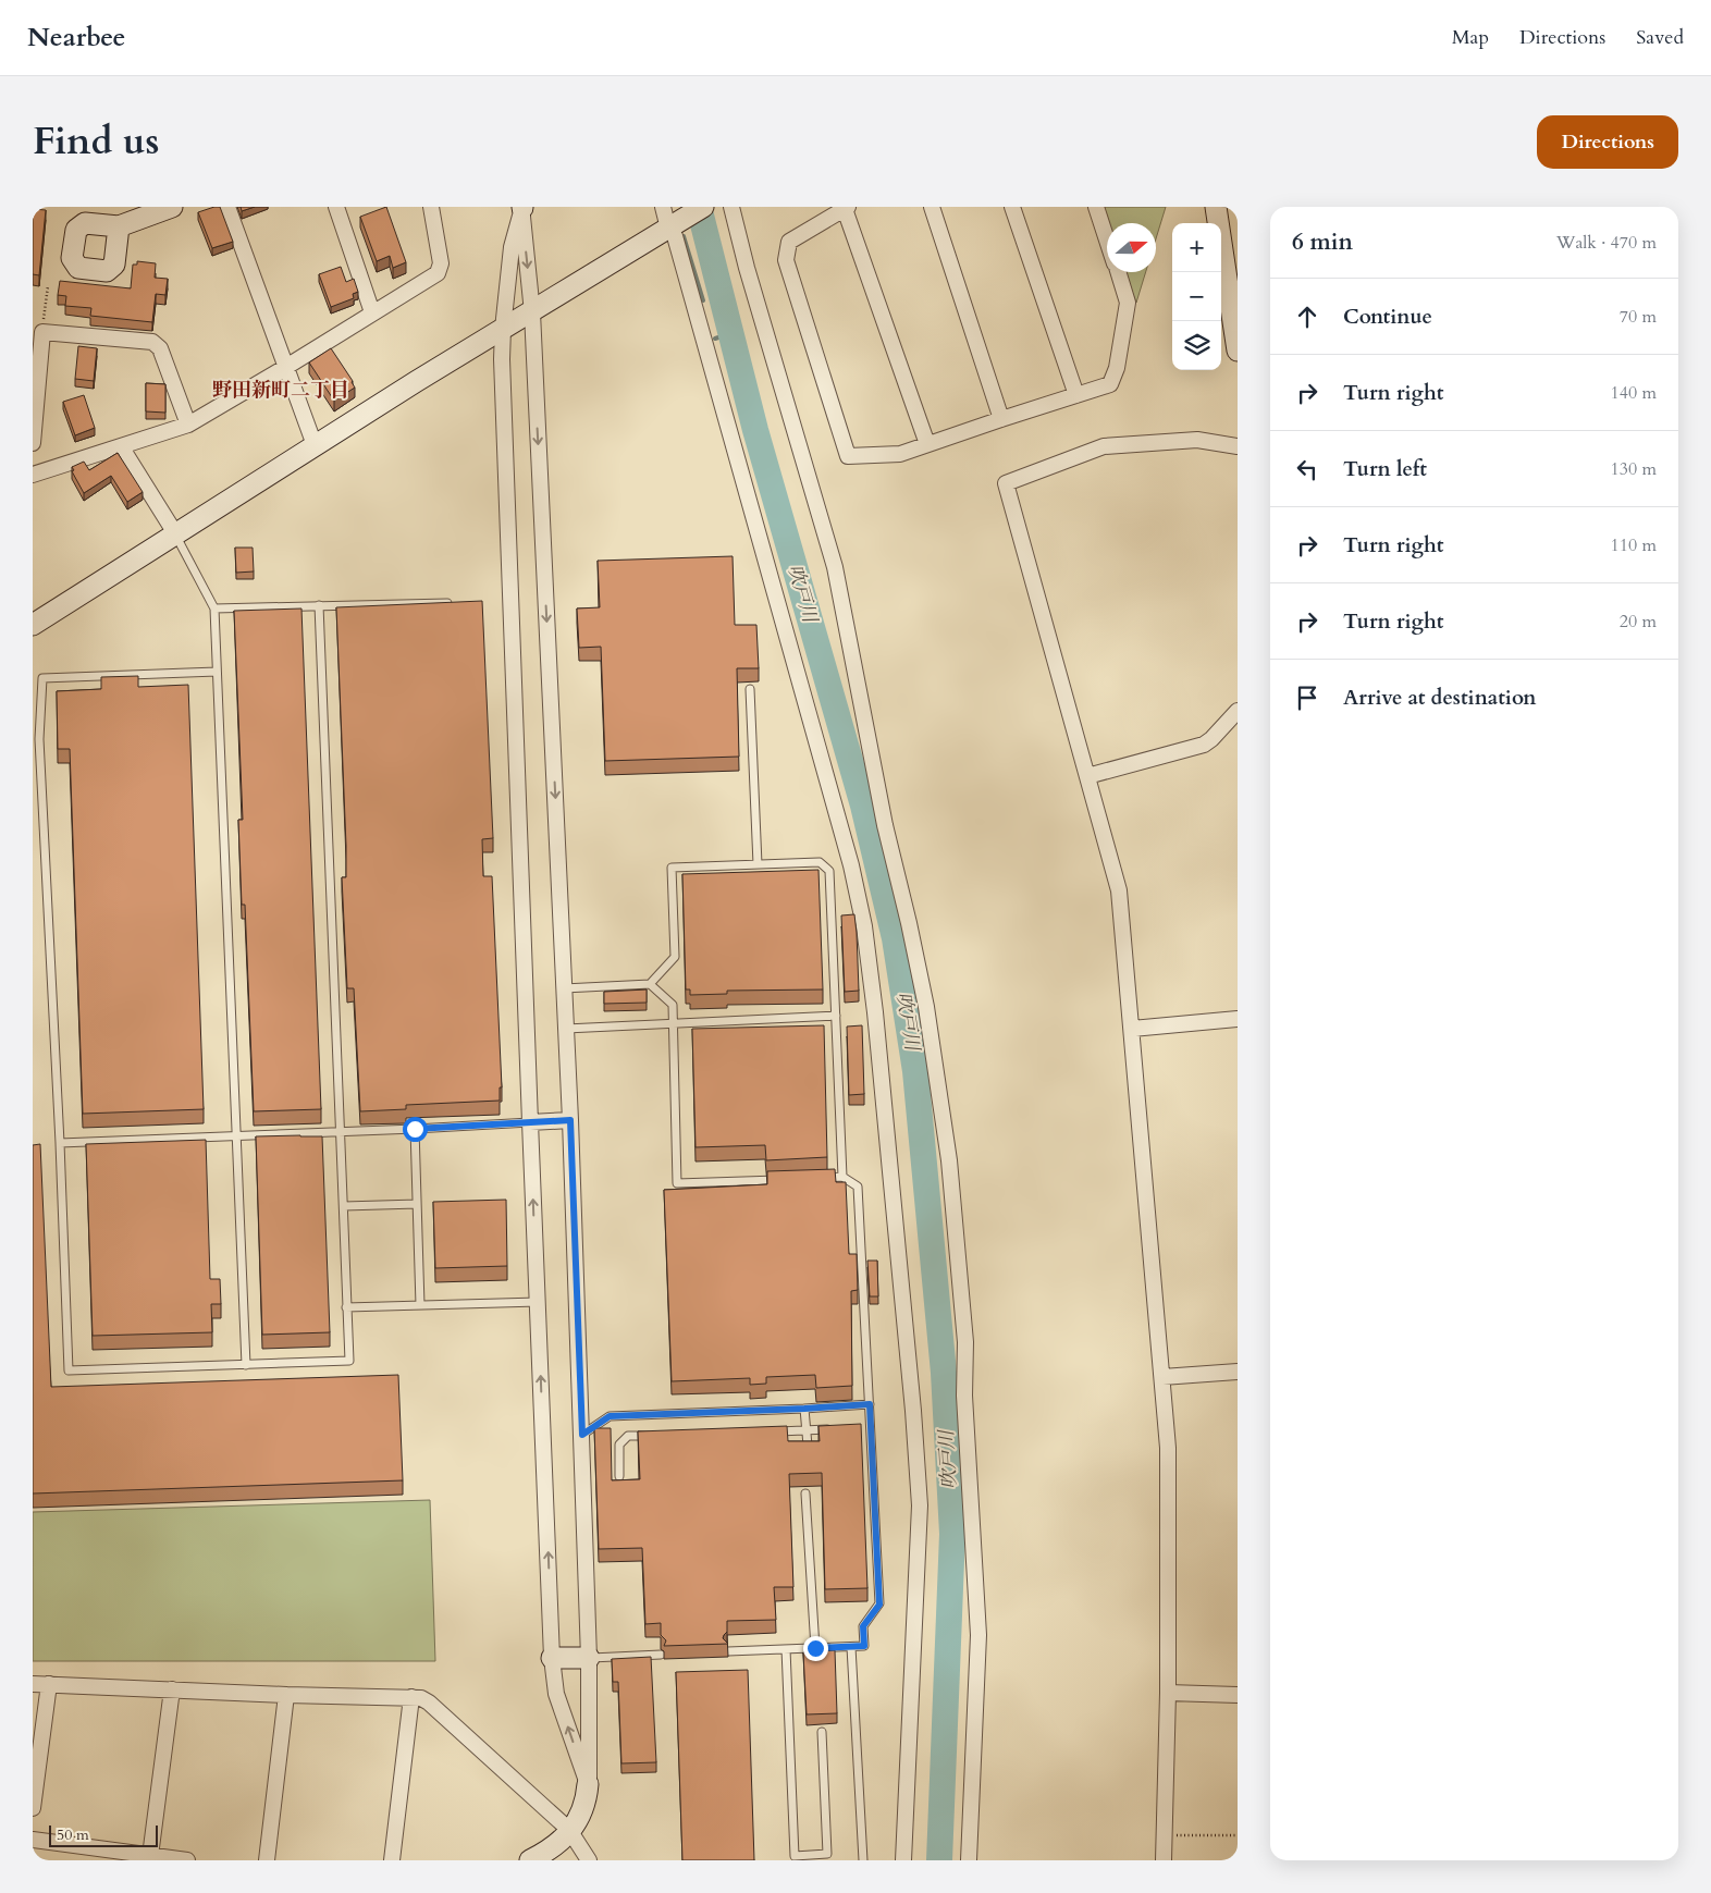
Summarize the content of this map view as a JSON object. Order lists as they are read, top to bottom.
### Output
{
  "districts": ["野田新町二丁目"],
  "water": ["吹戸川"],
  "scale_bar": "50 m",
  "north": "right",
  "page": {
    "header": "Nearbee",
    "nav": ["Map", "Directions", "Saved"],
    "title": "Find us",
    "buttons": "Directions",
    "heading": ["6 min", "Walk · 470 m"],
    "map_buttons": ["+", "−"],
    "list": [
      ["Continue", "70 m"],
      ["Turn right", "140 m"],
      ["Turn left", "130 m"],
      ["Turn right", "110 m"],
      ["Turn right", "20 m"],
      "Arrive at destination"
    ],
    "scale": "50 m"
  }
}
